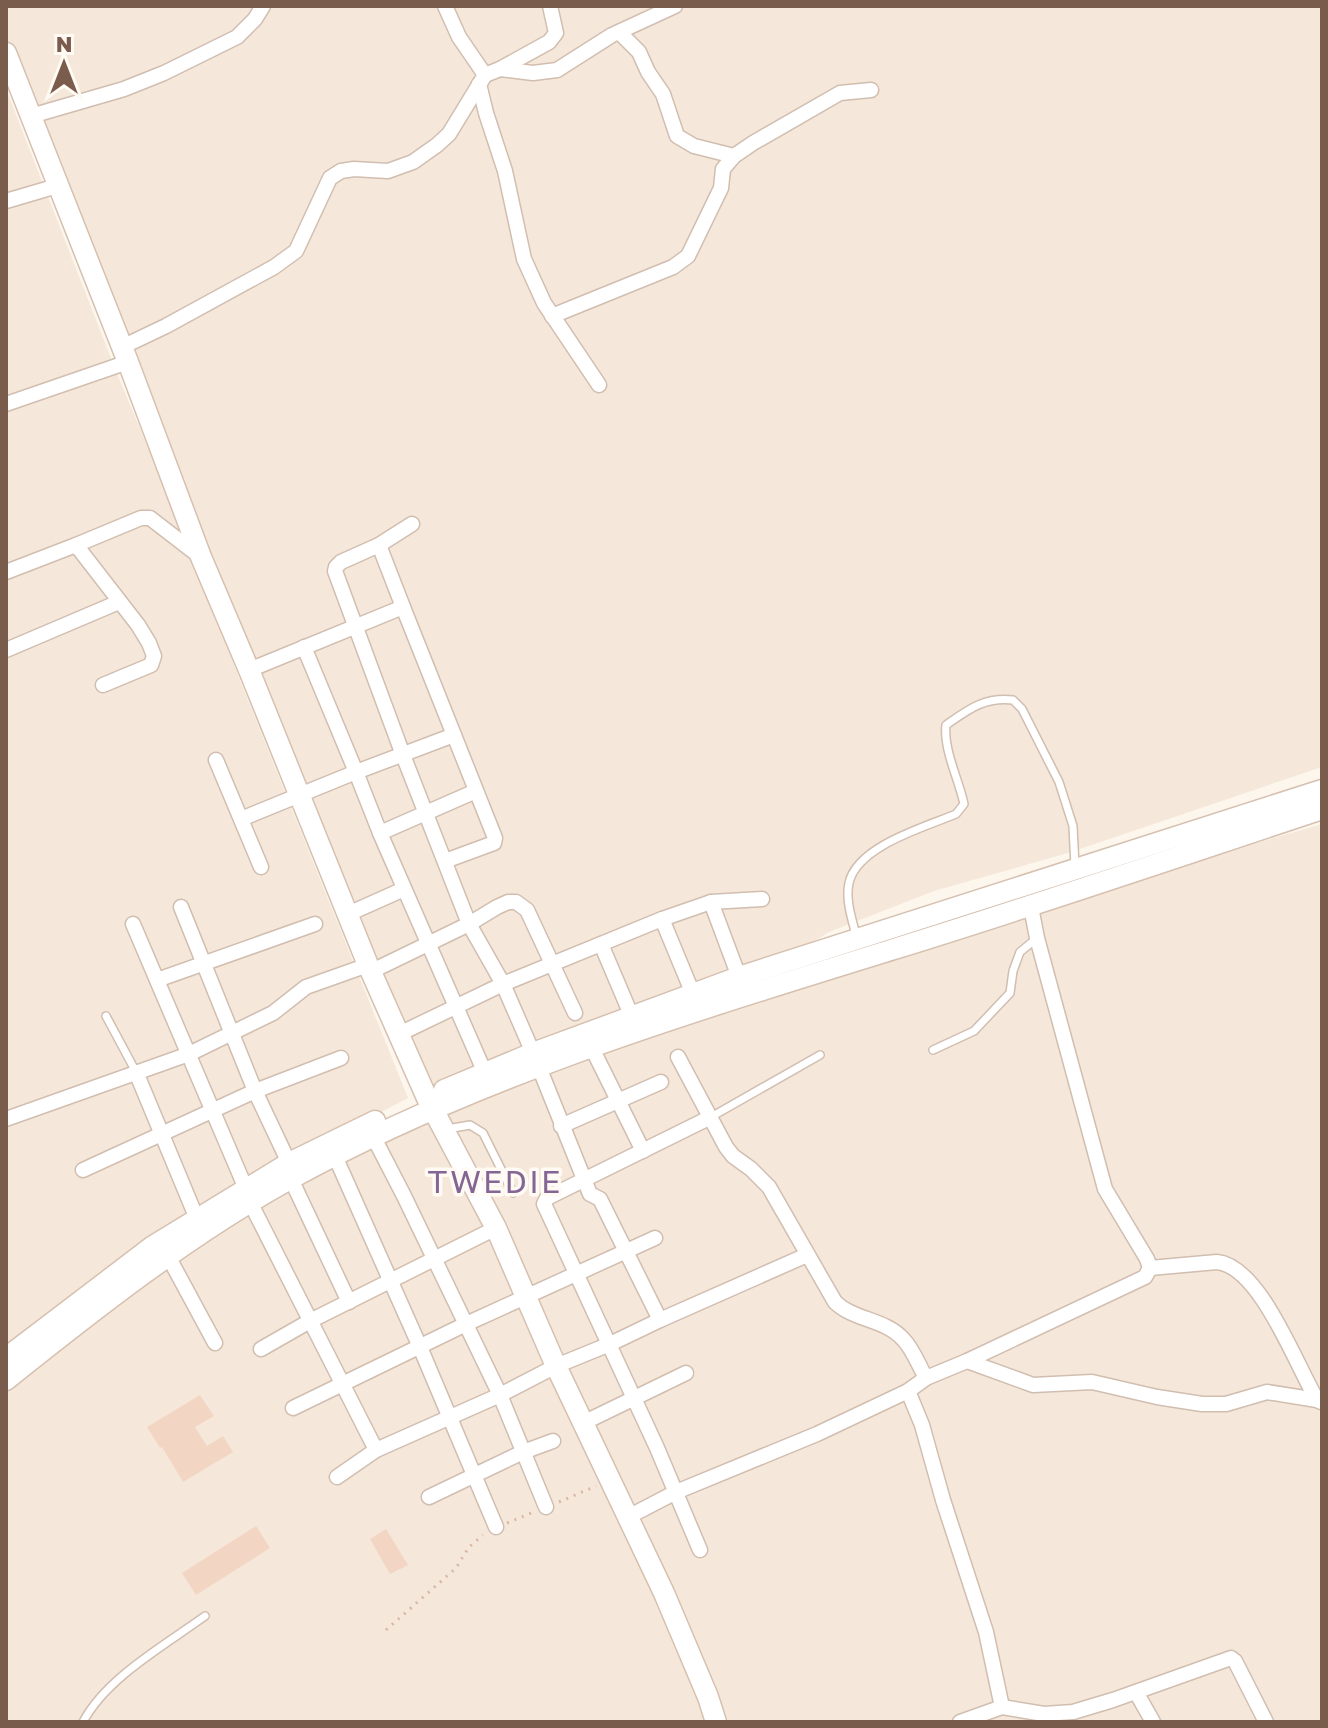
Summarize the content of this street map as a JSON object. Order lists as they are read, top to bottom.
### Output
{
  "districts": ["TWEDIE"],
  "north": "top"
}
